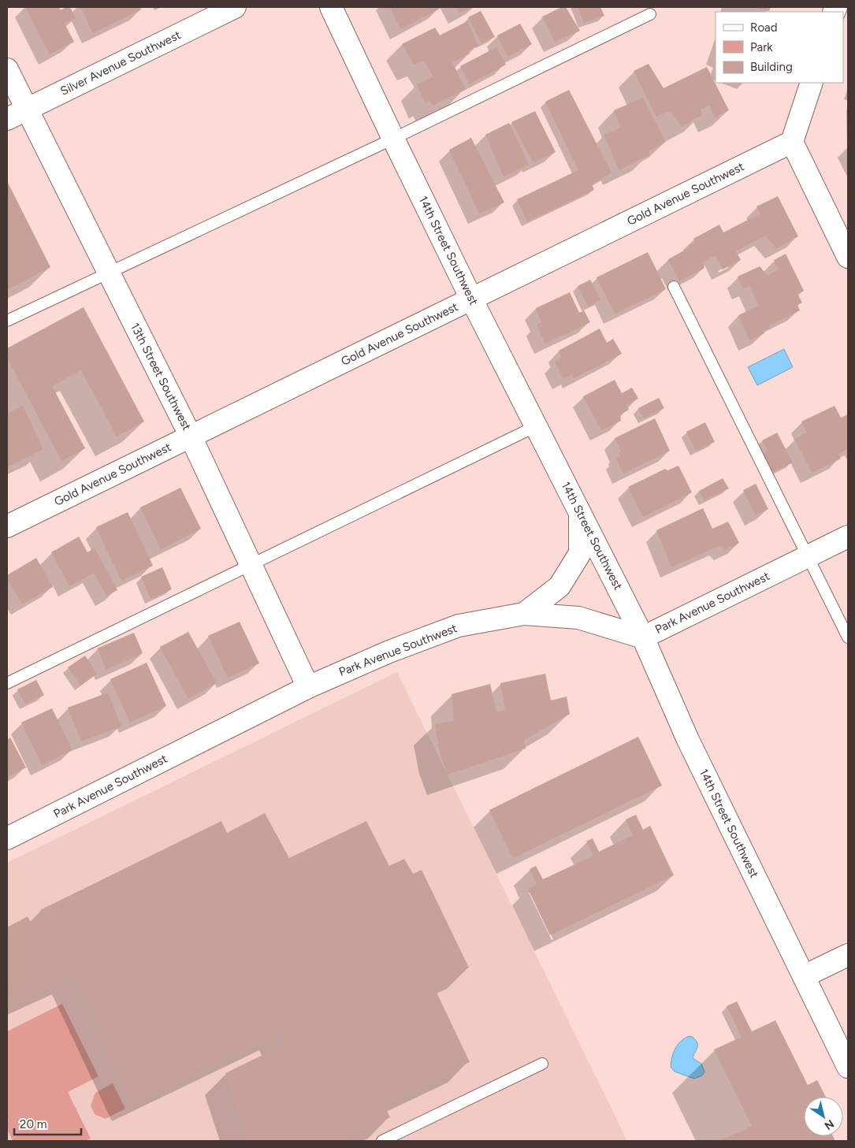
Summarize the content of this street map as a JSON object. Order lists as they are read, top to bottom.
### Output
{
  "streets": {
    "street": [
      "Silver Avenue Southwest",
      "Gold Avenue Southwest",
      "14th Street Southwest",
      "13th Street Southwest",
      "Park Avenue Southwest"
    ]
  },
  "crossings": [
    ["Silver Avenue Southwest", "13th Street Southwest"],
    ["Gold Avenue Southwest", "14th Street Southwest"],
    ["Gold Avenue Southwest", "13th Street Southwest"],
    ["14th Street Southwest", "Park Avenue Southwest"],
    ["13th Street Southwest", "Park Avenue Southwest"]
  ],
  "legend": ["Road", "Park", "Building"],
  "scale_bar": "20 m",
  "north": "bottom right"
}
